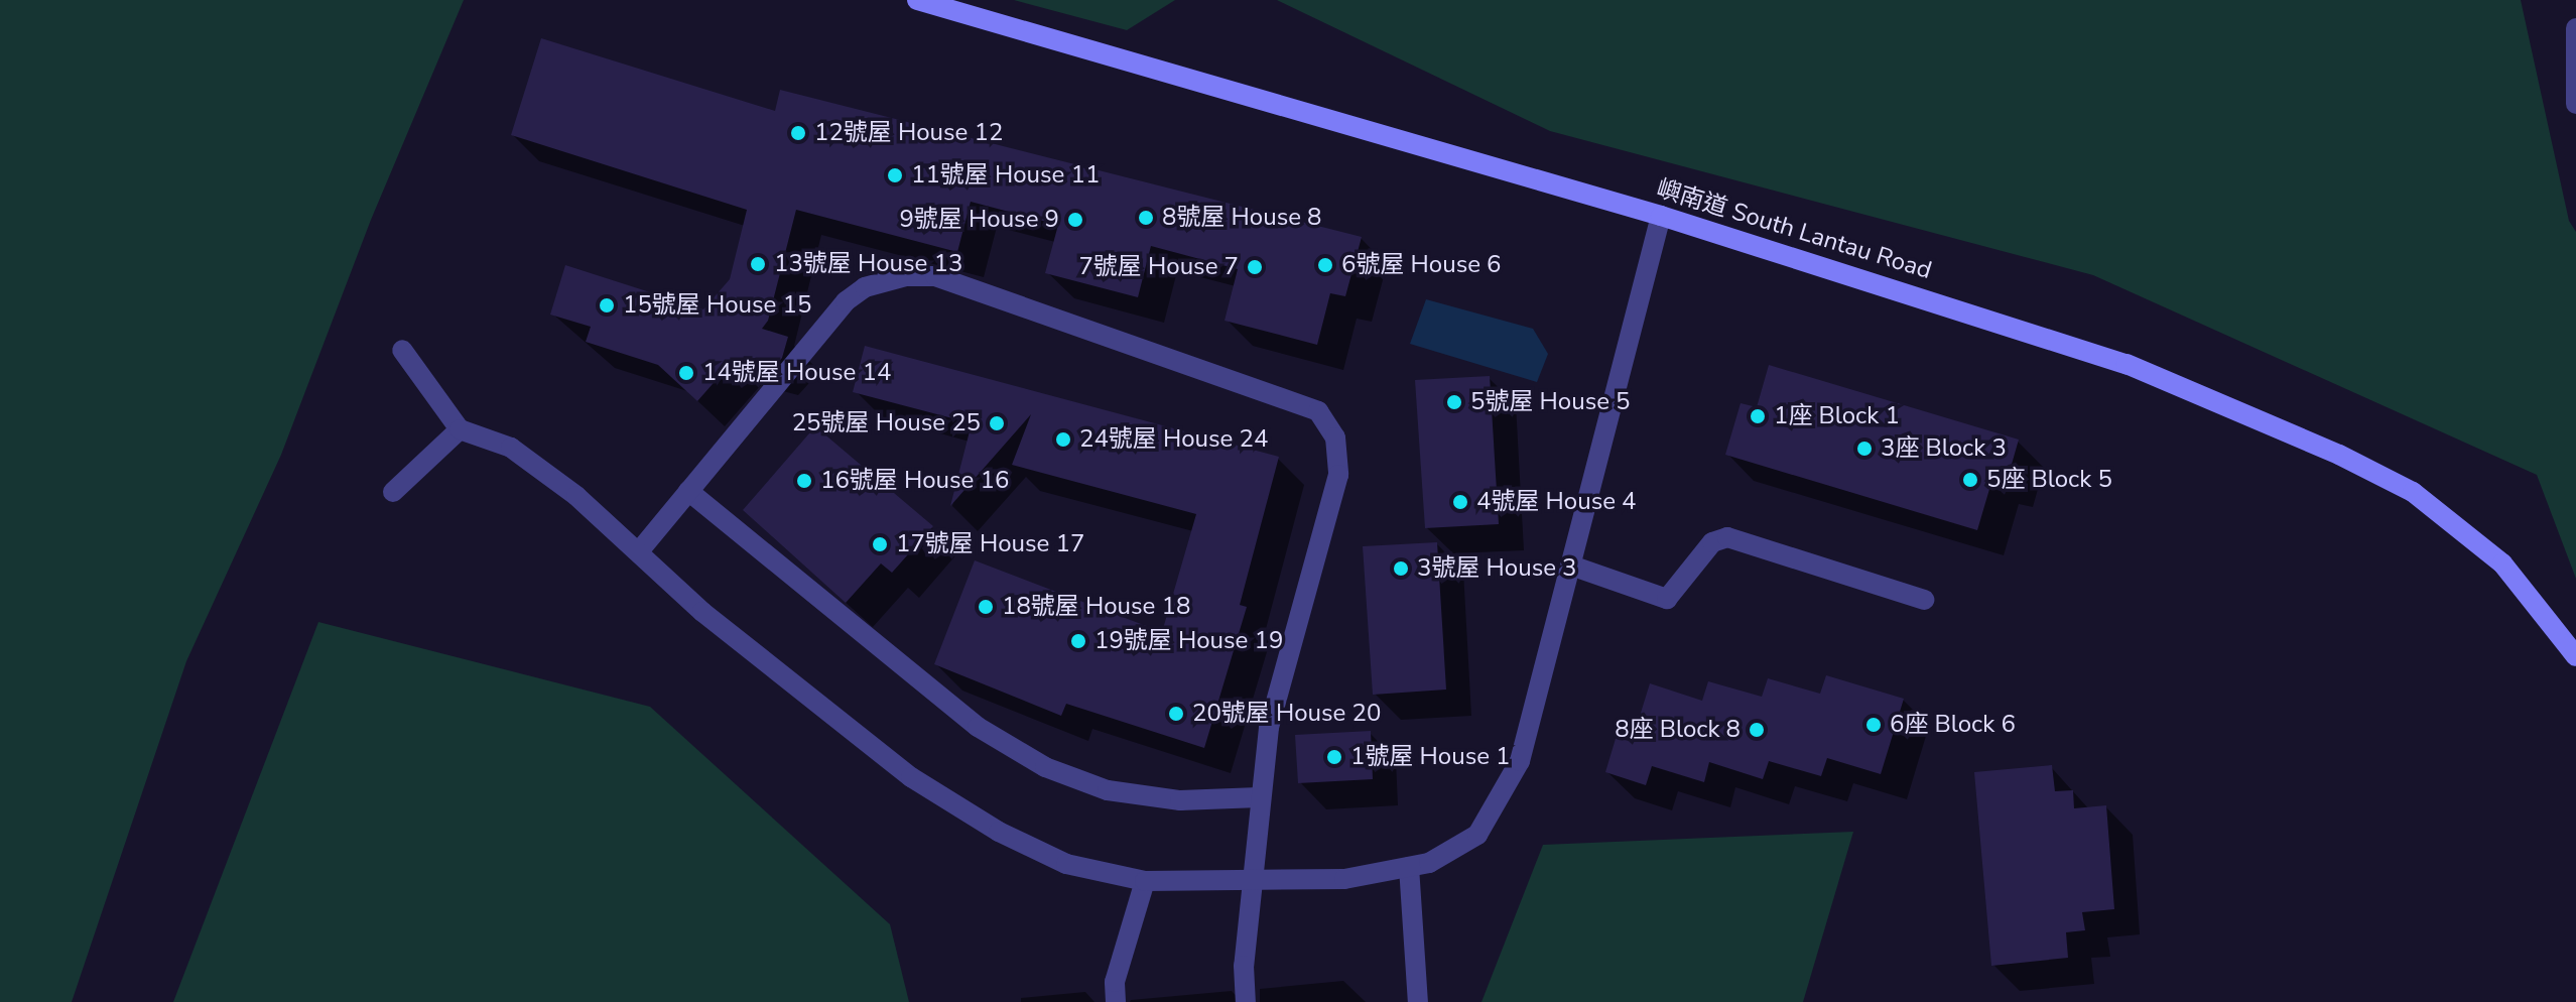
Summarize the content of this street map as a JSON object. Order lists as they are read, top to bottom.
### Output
{
  "streets": {
    "main road": ["嶼南道 South Lantau Road"]
  },
  "places": [
    "12號屋 House 12",
    "11號屋 House 11",
    "8號屋 House 8",
    "9號屋 House 9",
    "13號屋 House 13",
    "6號屋 House 6",
    "7號屋 House 7",
    "15號屋 House 15",
    "14號屋 House 14",
    "5號屋 House 5",
    "1座 Block 1",
    "25號屋 House 25",
    "24號屋 House 24",
    "3座 Block 3",
    "5座 Block 5",
    "16號屋 House 16",
    "4號屋 House 4",
    "17號屋 House 17",
    "3號屋 House 3",
    "18號屋 House 18",
    "19號屋 House 19",
    "20號屋 House 20",
    "6座 Block 6",
    "8座 Block 8",
    "1號屋 House 1"
  ]
}
